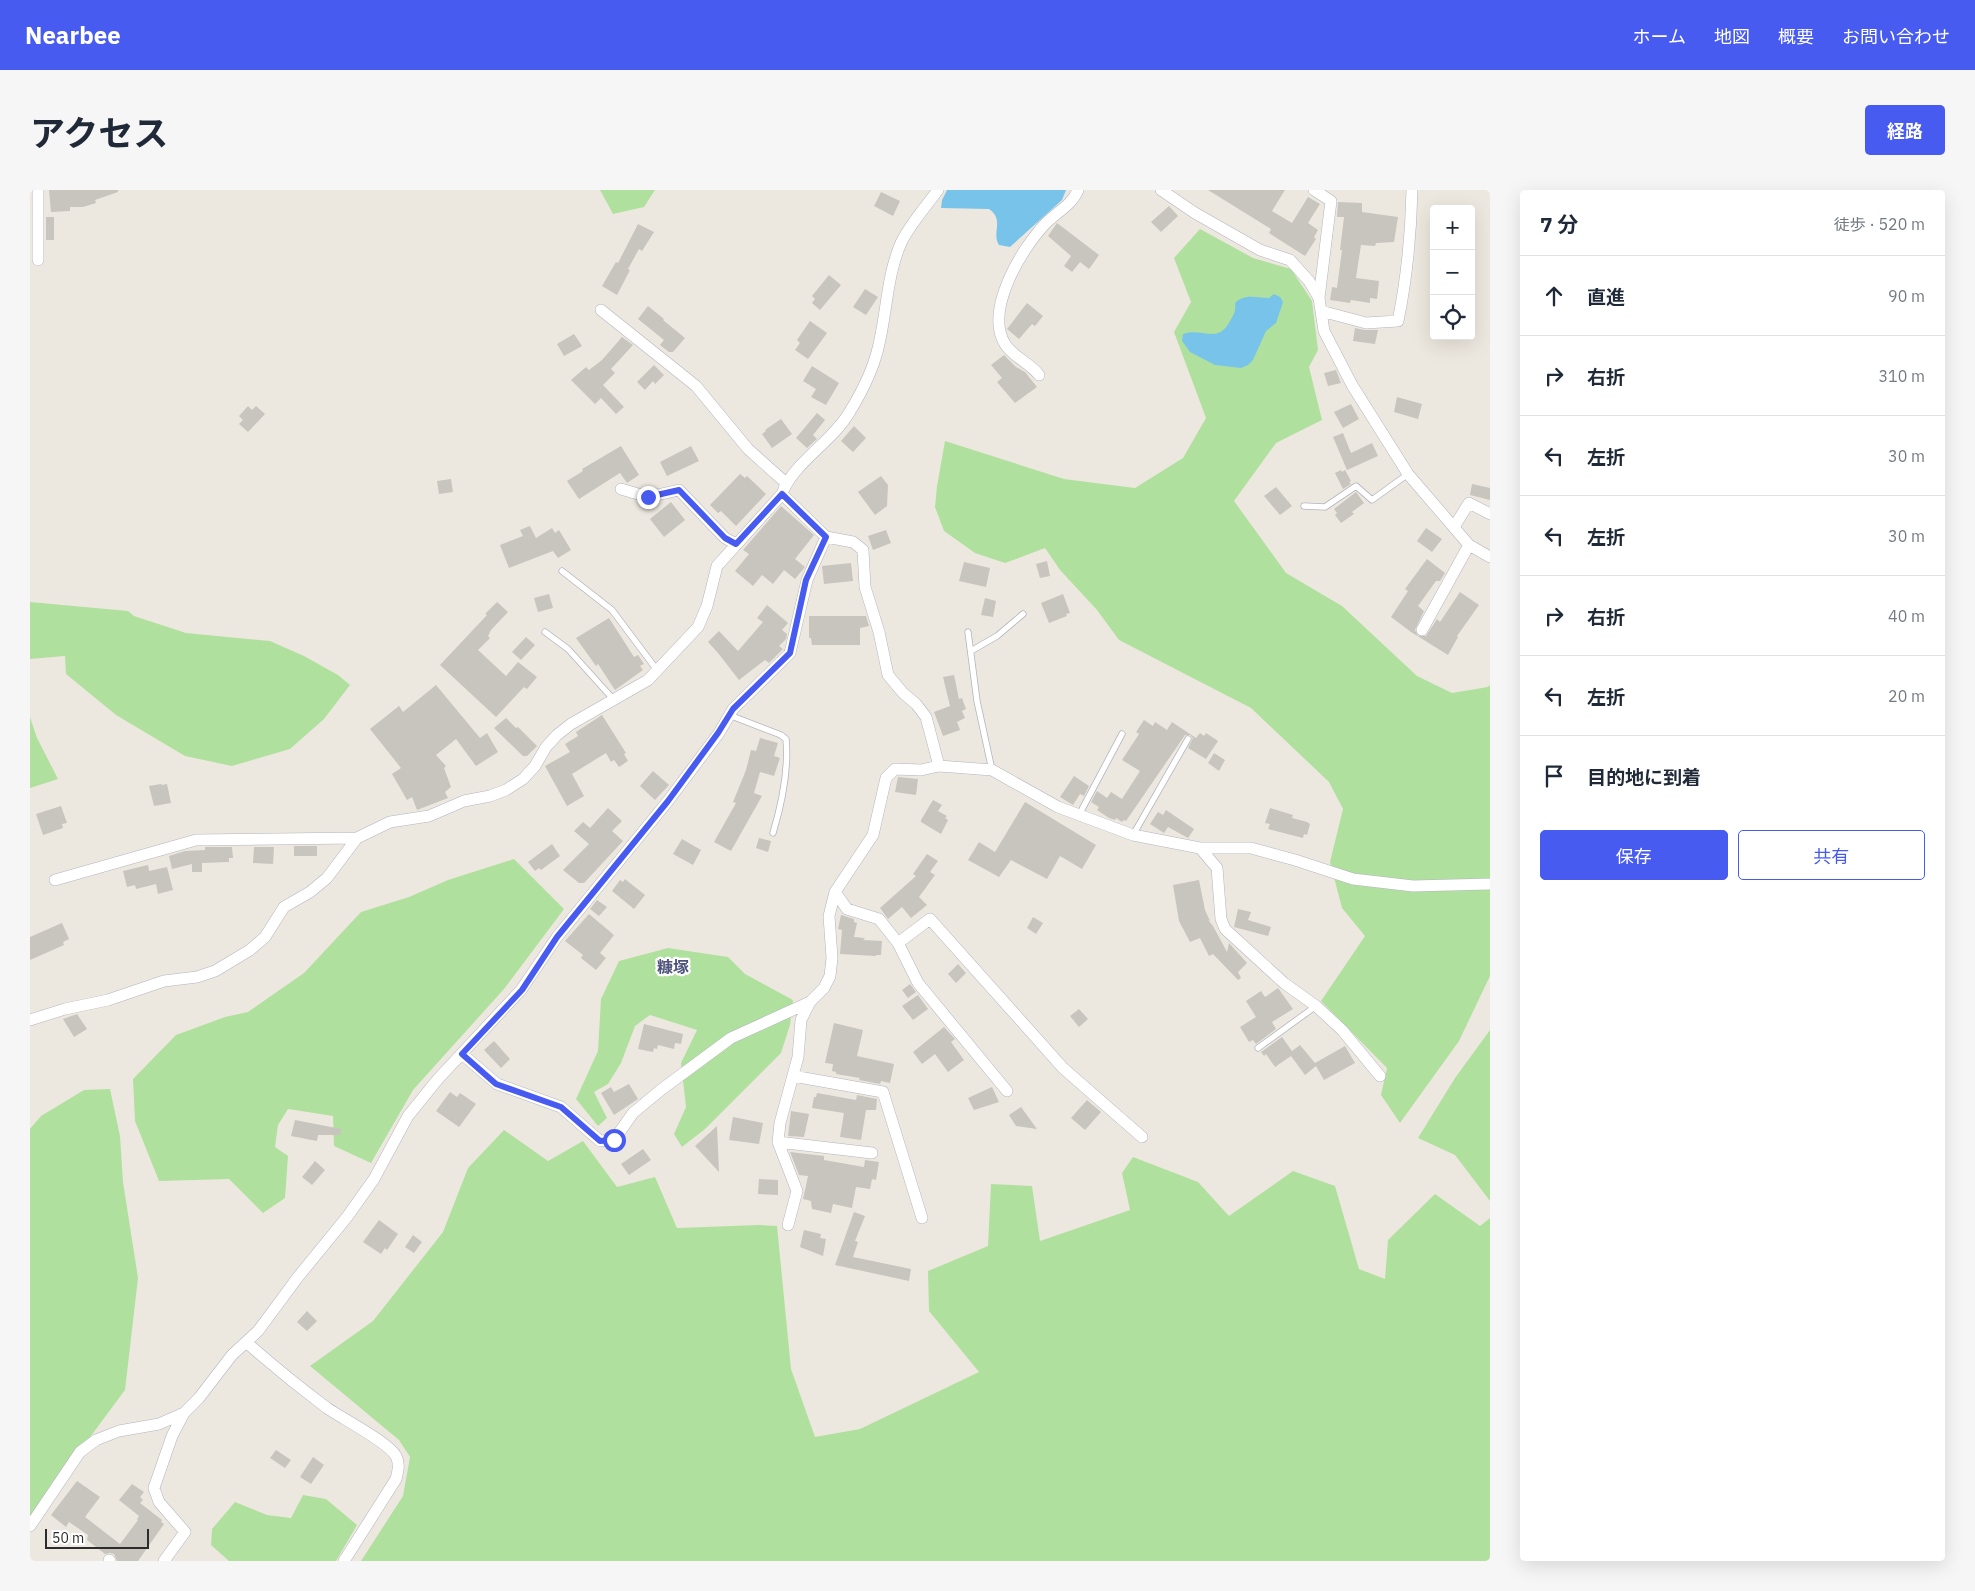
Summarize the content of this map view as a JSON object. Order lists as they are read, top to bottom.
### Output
{
  "districts": ["糠塚"],
  "scale_bar": "50 m",
  "page": {
    "header": "Nearbee",
    "nav": [
      "ホーム",
      "地図",
      "概要",
      "お問い合わせ"
    ],
    "title": "アクセス",
    "buttons": [
      "経路",
      ["保存", "共有"]
    ],
    "heading": ["7 分", "徒歩 · 520 m"],
    "map_buttons": ["+", "−"],
    "list": [
      ["直進", "90 m"],
      ["右折", "310 m"],
      ["左折", "30 m"],
      ["左折", "30 m"],
      ["右折", "40 m"],
      ["左折", "20 m"],
      "目的地に到着"
    ],
    "scale": "50 m"
  }
}
